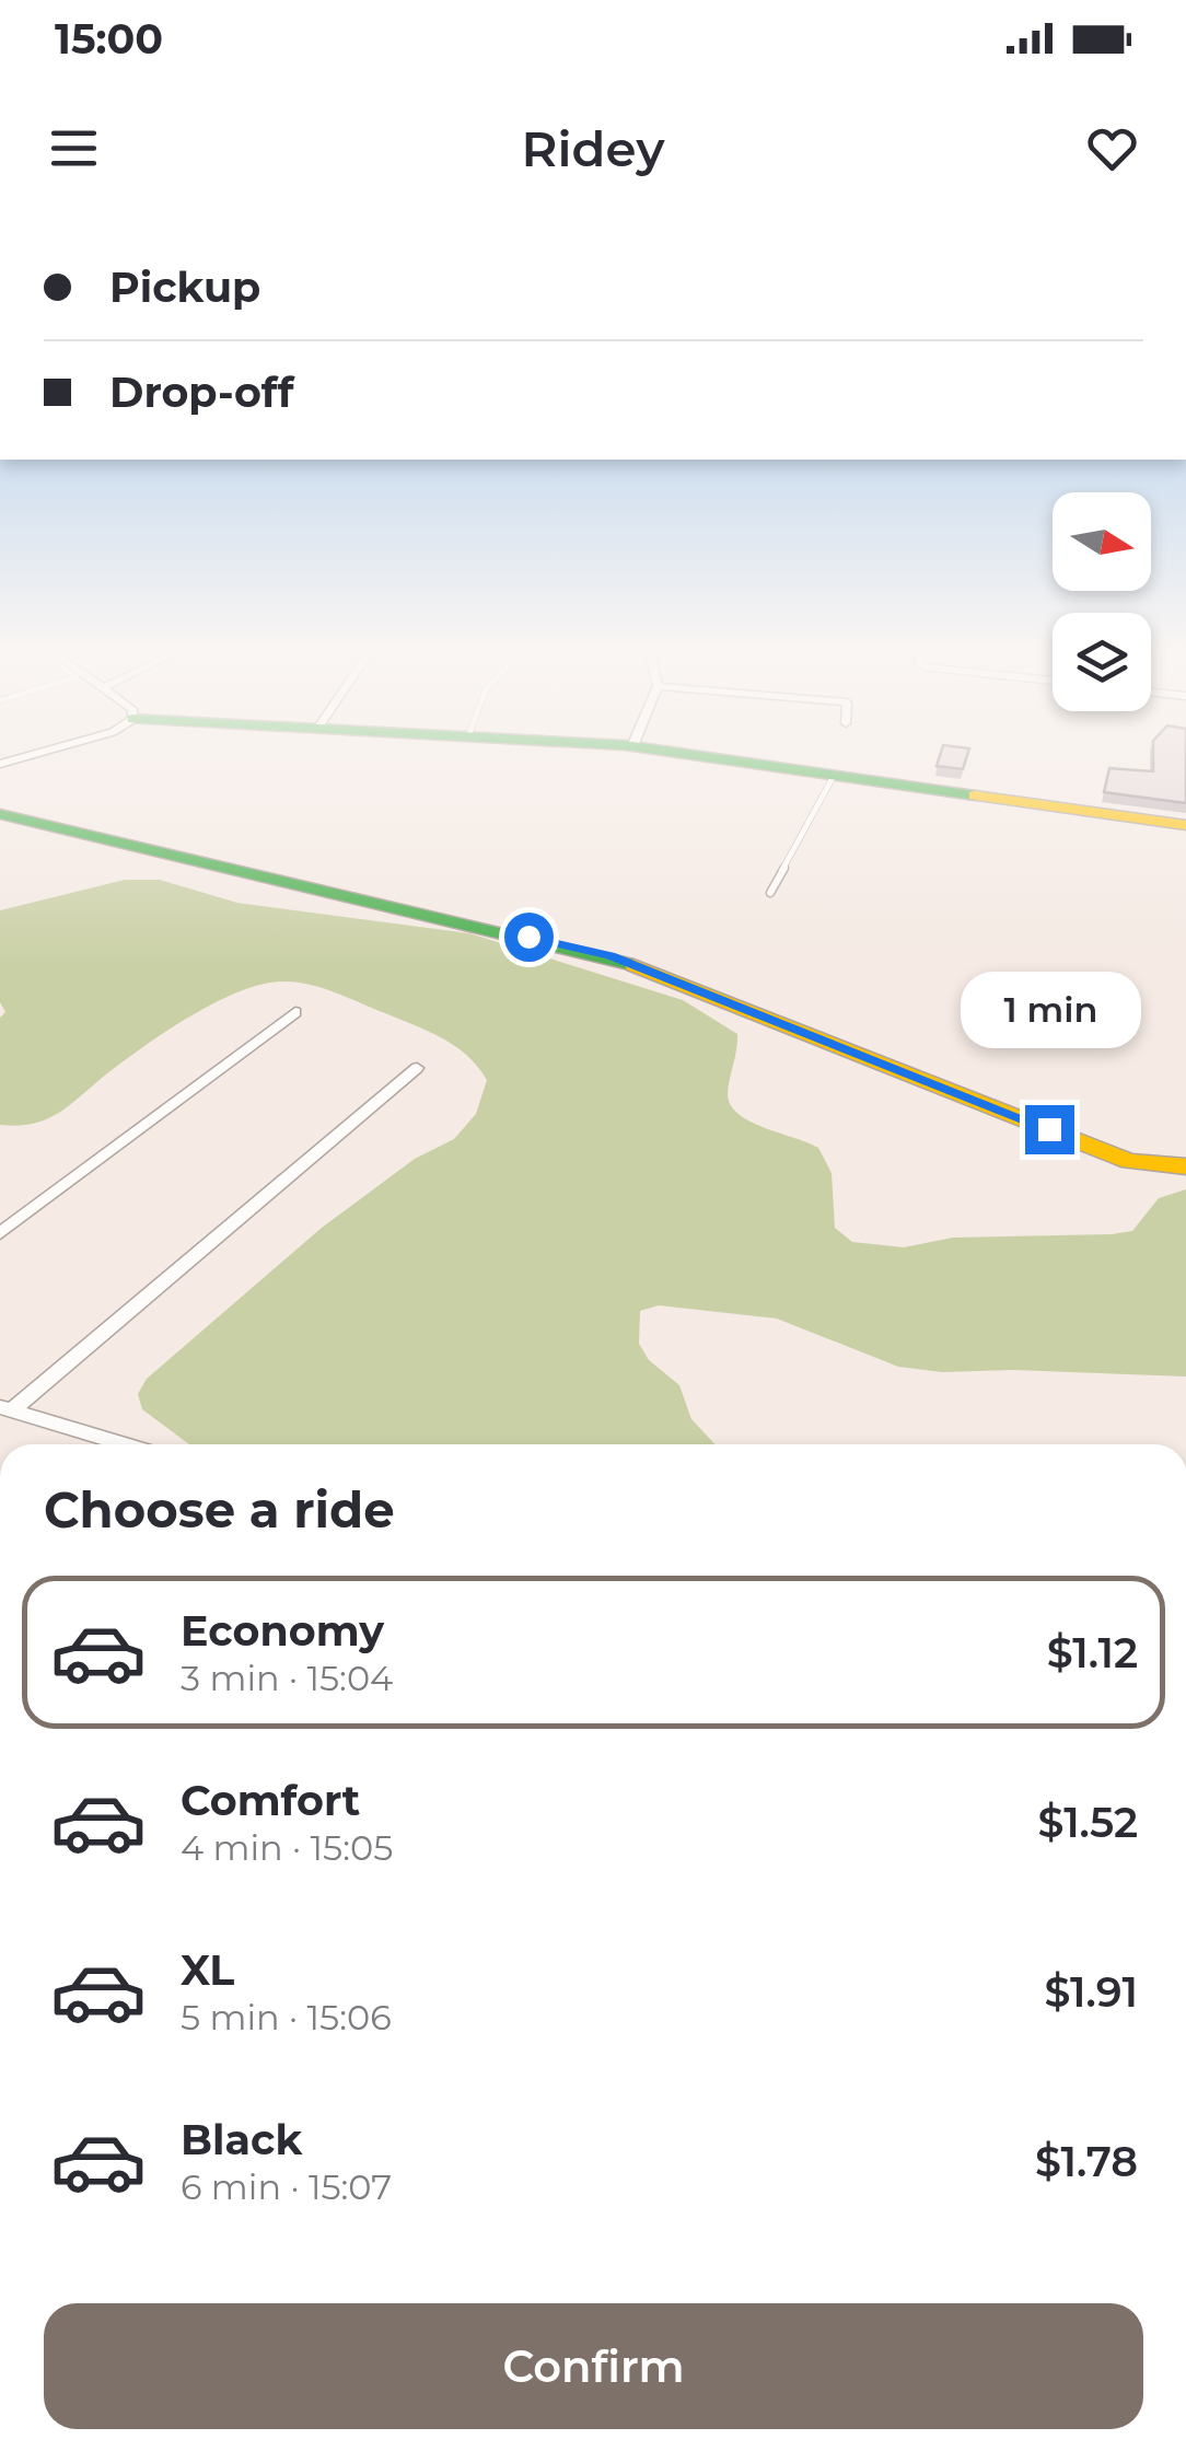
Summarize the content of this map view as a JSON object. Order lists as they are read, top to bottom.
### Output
{
  "north": "right",
  "page": {
    "status": "15:00",
    "header": "Ridey",
    "banner": ["Pickup", "Drop-off"],
    "bubble": "1 min",
    "heading": "Choose a ride",
    "list": [
      {
        "name": "Economy",
        "note": "3 min · 15:04",
        "value": "$1.12"
      },
      {
        "name": "Comfort",
        "note": "4 min · 15:05",
        "value": "$1.52"
      },
      {
        "name": "XL",
        "note": "5 min · 15:06",
        "value": "$1.91"
      },
      {
        "name": "Black",
        "note": "6 min · 15:07",
        "value": "$1.78"
      }
    ],
    "buttons": "Confirm"
  }
}
